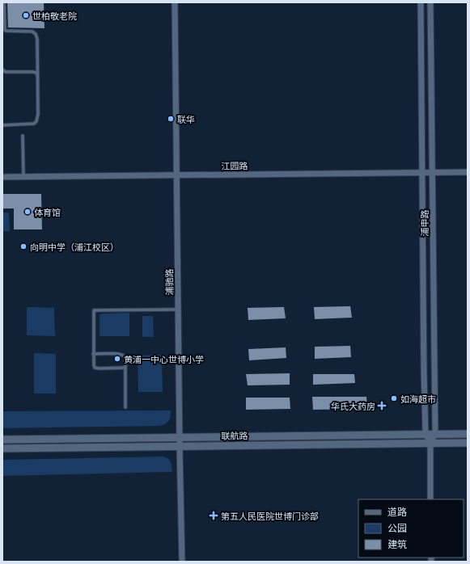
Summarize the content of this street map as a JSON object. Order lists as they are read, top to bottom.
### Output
{
  "streets": {
    "street": [
      "江园路",
      "浦申路",
      "浦驰路",
      "联航路"
    ]
  },
  "crossings": [
    ["江园路", "浦申路"],
    ["江园路", "浦驰路"],
    ["浦申路", "联航路"],
    ["浦驰路", "联航路"]
  ],
  "places": {
    "other": [
      "世柏敬老院",
      "联华",
      "体育馆",
      "向明中学（浦江校区）",
      "黄浦一中心世博小学",
      "如海超市"
    ],
    "health": ["华氏大药房", "第五人民医院世博门诊部"]
  },
  "legend": ["道路", "公园", "建筑"]
}
